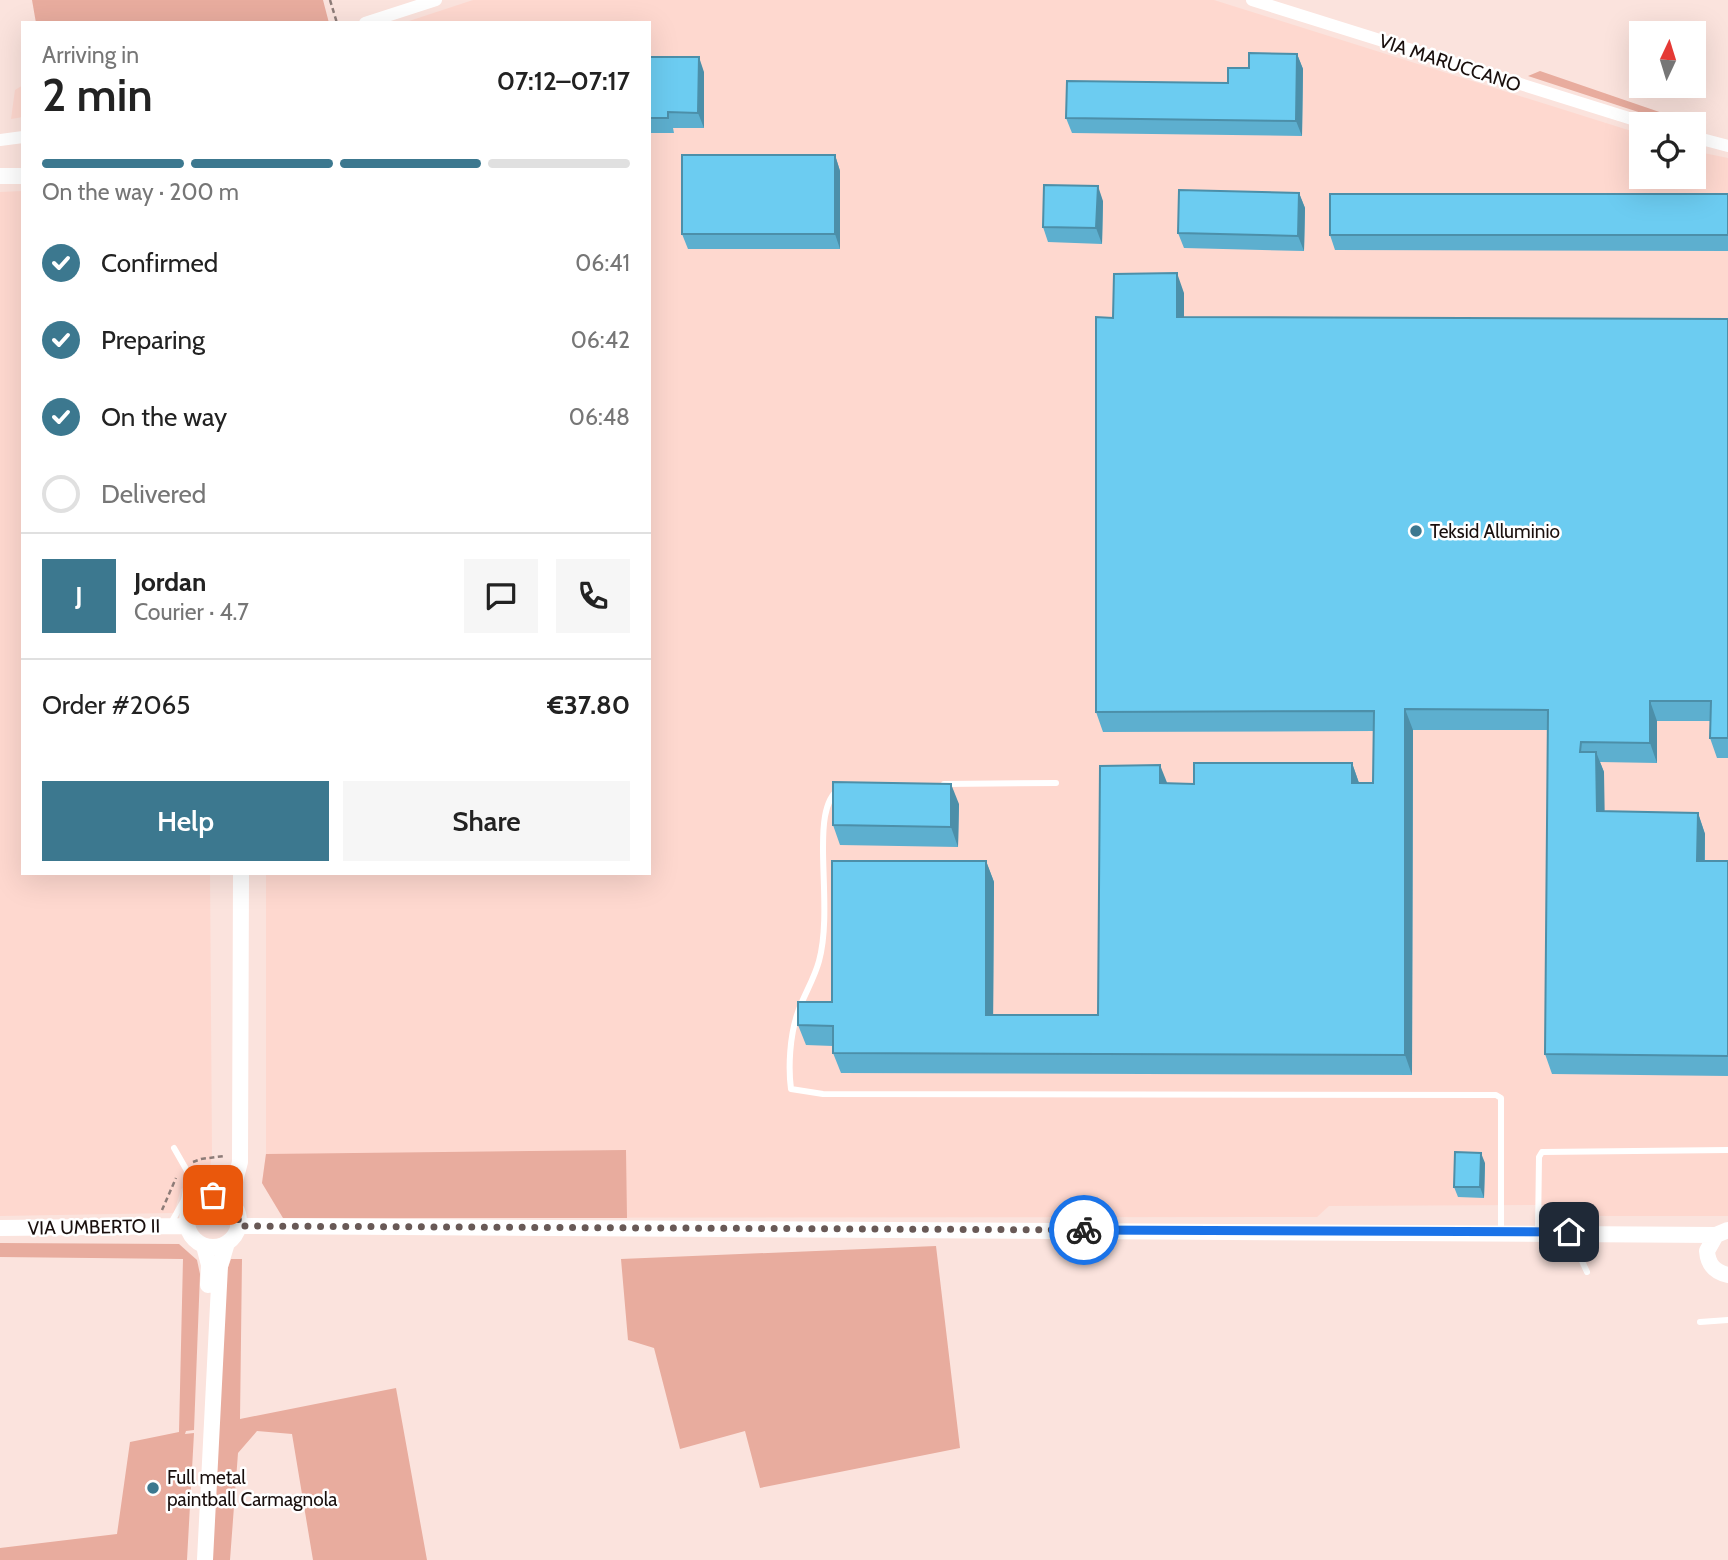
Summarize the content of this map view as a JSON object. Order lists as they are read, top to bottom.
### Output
{
  "streets": {
    "street": ["VIA MARUCCANO", "VIA UMBERTO II"]
  },
  "places": ["Teksid Alluminio", "Full metal paintball Carmagnola"],
  "north": "top",
  "page": {
    "heading": ["2 min", "Arriving in", "07:12–07:17"],
    "panel": [
      "Jordan",
      "Courier · 4.7",
      "Order #2065",
      "€37.80"
    ],
    "bar": "On the way · 200 m",
    "list": [
      ["Confirmed", "06:41"],
      ["Preparing", "06:42"],
      ["On the way", "06:48"],
      "Delivered"
    ],
    "round": "J",
    "buttons": ["Help", "Share"]
  }
}
